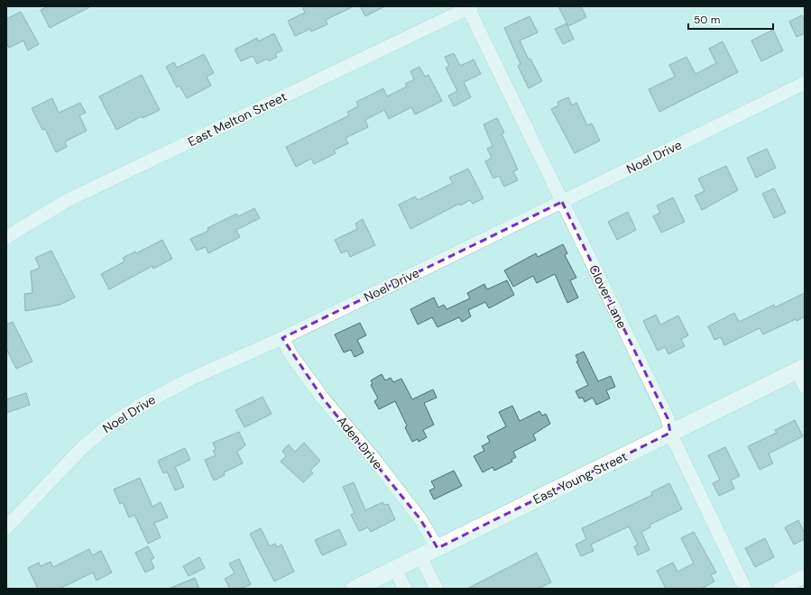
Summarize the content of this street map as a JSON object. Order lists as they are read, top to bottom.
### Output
{
  "streets": {
    "street": [
      "East Melton Street",
      "Noel Drive",
      "Clover Lane",
      "Aden Drive",
      "East Young Street"
    ]
  },
  "crossings": [
    ["East Melton Street", "Clover Lane"],
    ["Noel Drive", "Clover Lane"],
    ["Noel Drive", "Aden Drive"],
    ["Clover Lane", "East Young Street"],
    ["Aden Drive", "East Young Street"]
  ],
  "scale_bar": "50 m"
}
